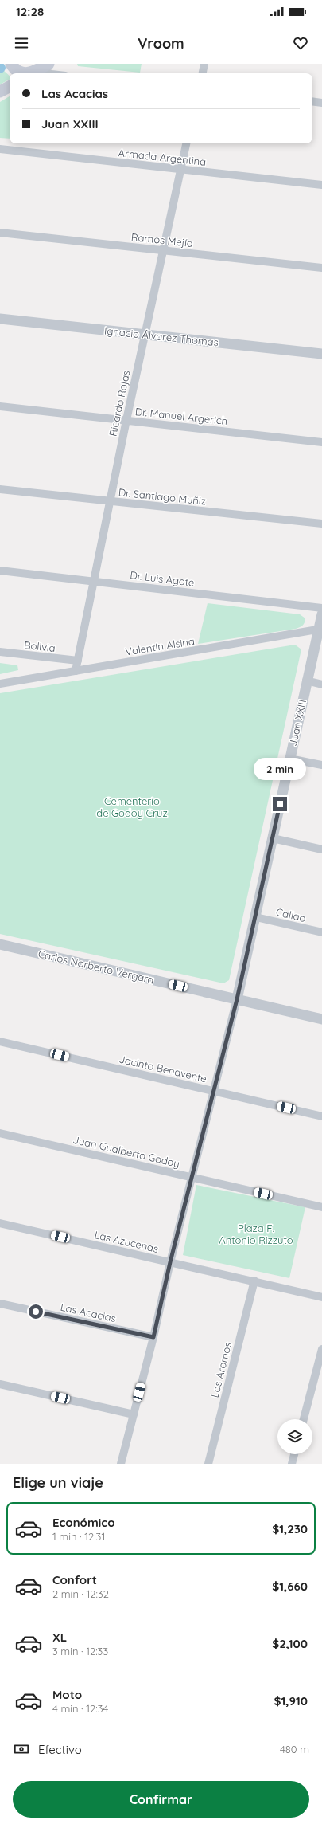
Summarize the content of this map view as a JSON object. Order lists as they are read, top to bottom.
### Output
{
  "streets": {
    "street": [
      "Armada Argentina",
      "Ramos Mejía",
      "Ignacio Álvarez Thomas",
      "Ricardo Rojas",
      "Dr. Manuel Argerich",
      "Dr. Santiago Muñiz",
      "Dr. Luis Agote",
      "Bolivia",
      "Valentín Alsina",
      "Juan XXIII",
      "Callao",
      "Carlos Norberto Vergara",
      "Jacinto Benavente",
      "Juan Gualberto Godoy",
      "Las Azucenas",
      "Las Acacias",
      "Los Aromos"
    ]
  },
  "crossings": [
    ["Armada Argentina", "Ricardo Rojas"],
    ["Ramos Mejía", "Ricardo Rojas"],
    ["Ignacio Álvarez Thomas", "Ricardo Rojas"],
    ["Ricardo Rojas", "Dr. Manuel Argerich"],
    ["Ricardo Rojas", "Dr. Santiago Muñiz"],
    ["Ricardo Rojas", "Dr. Luis Agote"],
    ["Ricardo Rojas", "Bolivia"],
    ["Ricardo Rojas", "Valentín Alsina"],
    ["Valentín Alsina", "Juan XXIII"],
    ["Juan XXIII", "Callao"],
    ["Juan XXIII", "Carlos Norberto Vergara"],
    ["Juan XXIII", "Jacinto Benavente"],
    ["Juan XXIII", "Juan Gualberto Godoy"],
    ["Juan XXIII", "Las Azucenas"],
    ["Juan XXIII", "Las Acacias"],
    ["Las Azucenas", "Los Aromos"]
  ],
  "parks": ["Cementerio de Godoy Cruz", "Plaza F. Antonio Rizzuto"],
  "page": {
    "status": "12:28",
    "header": "Vroom",
    "banner": ["Las Acacias", "Juan XXIII"],
    "bubble": "2 min",
    "heading": "Elige un viaje",
    "list": [
      {
        "name": "Económico",
        "note": "1 min · 12:31",
        "value": "$1,230"
      },
      {
        "name": "Confort",
        "note": "2 min · 12:32",
        "value": "$1,660"
      },
      {
        "name": "XL",
        "note": "3 min · 12:33",
        "value": "$2,100"
      },
      {
        "name": "Moto",
        "note": "4 min · 12:34",
        "value": "$1,910"
      }
    ],
    "pay": ["Efectivo", "480 m"],
    "buttons": "Confirmar"
  }
}
